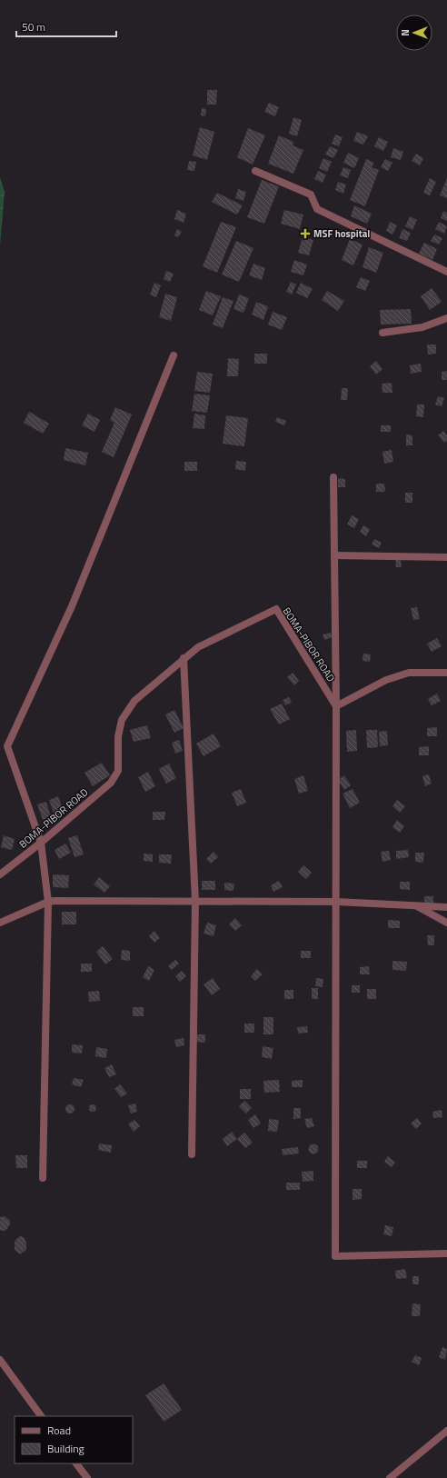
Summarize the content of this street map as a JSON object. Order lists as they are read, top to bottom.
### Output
{
  "streets": {
    "street": ["BOMA-PIBOR ROAD"]
  },
  "places": {
    "health": ["MSF hospital"]
  },
  "legend": ["Road", "Building"],
  "scale_bar": "50 m",
  "north": "left"
}
